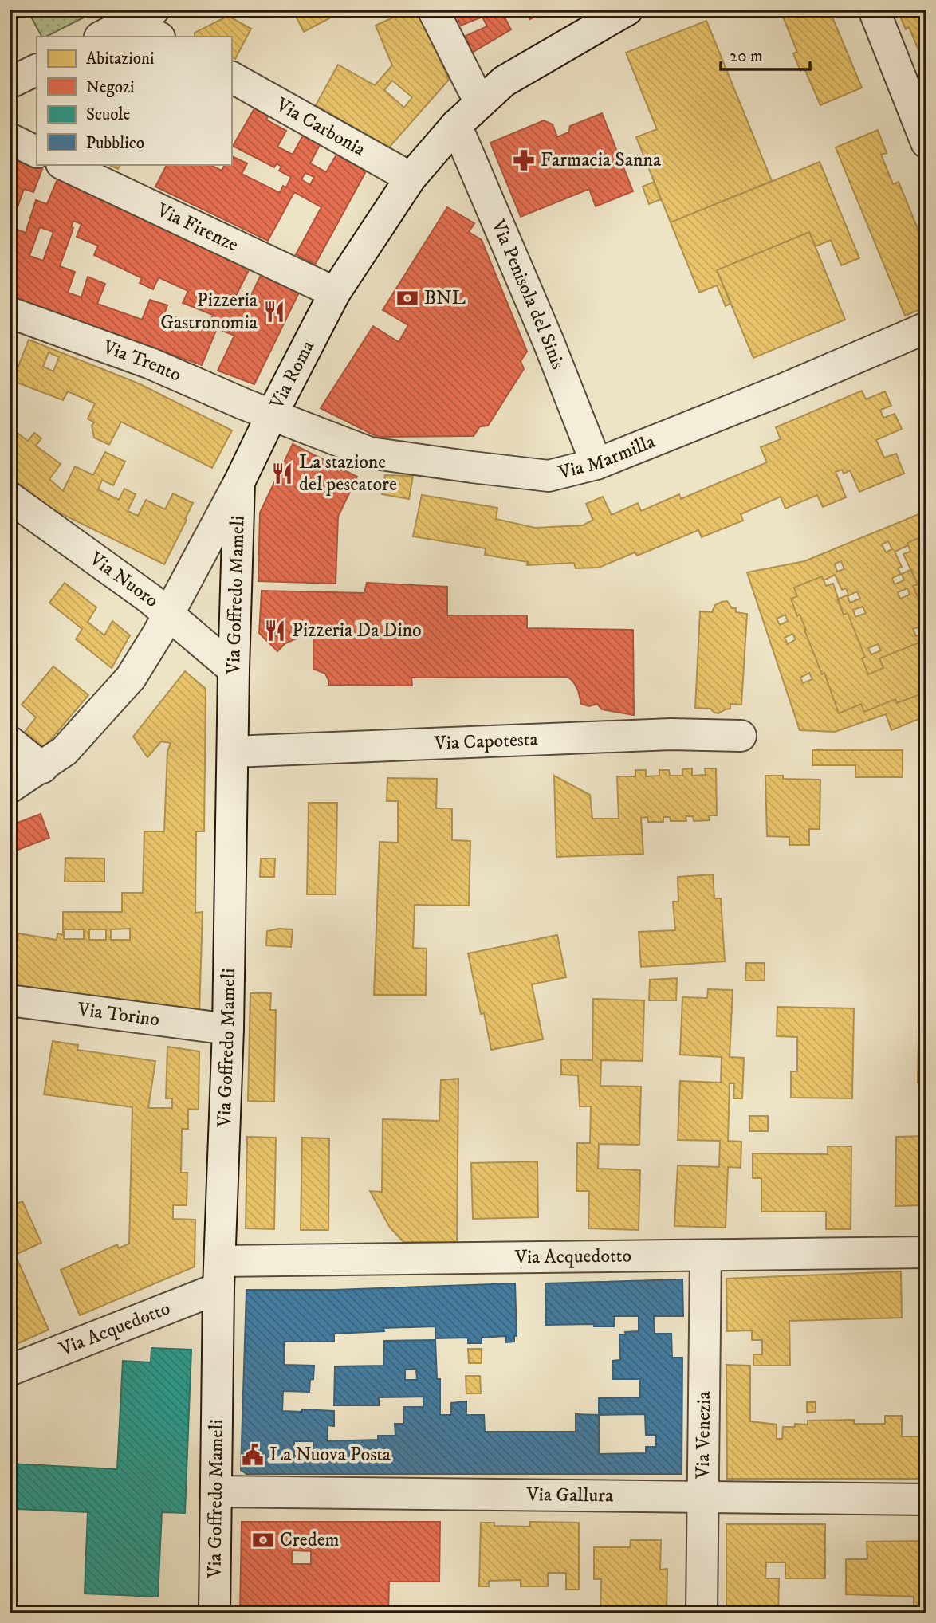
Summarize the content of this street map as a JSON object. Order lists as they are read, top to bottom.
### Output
{
  "streets": {
    "street": [
      "Via Carbonia",
      "Via Firenze",
      "Via Penisola del Sinis",
      "Via Trento",
      "Via Roma",
      "Via Marmilla",
      "Via Nuoro",
      "Via Goffredo Mameli",
      "Via Capotesta",
      "Via Torino",
      "Via Acquedotto",
      "Via Venezia",
      "Via Gallura"
    ]
  },
  "crossings": [
    ["Via Carbonia", "Via Roma"],
    ["Via Firenze", "Via Roma"],
    ["Via Penisola del Sinis", "Via Roma"],
    ["Via Penisola del Sinis", "Via Marmilla"],
    ["Via Trento", "Via Roma"],
    ["Via Trento", "Via Marmilla"],
    ["Via Roma", "Via Marmilla"],
    ["Via Roma", "Via Nuoro"],
    ["Via Roma", "Via Goffredo Mameli"],
    ["Via Nuoro", "Via Goffredo Mameli"],
    ["Via Goffredo Mameli", "Via Capotesta"],
    ["Via Goffredo Mameli", "Via Torino"],
    ["Via Goffredo Mameli", "Via Acquedotto"],
    ["Via Goffredo Mameli", "Via Gallura"],
    ["Via Acquedotto", "Via Venezia"],
    ["Via Venezia", "Via Gallura"]
  ],
  "places": {
    "pharmacy": ["Farmacia Sanna"],
    "bank": ["BNL", "Credem"],
    "restaurant": ["Pizzeria Gastronomia", "La stazione del pescatore", "Pizzeria Da Dino"],
    "public building": ["La Nuova Posta"]
  },
  "legend": [
    "Abitazioni",
    "Negozi",
    "Scuole",
    "Pubblico"
  ],
  "scale_bar": "20 m"
}
